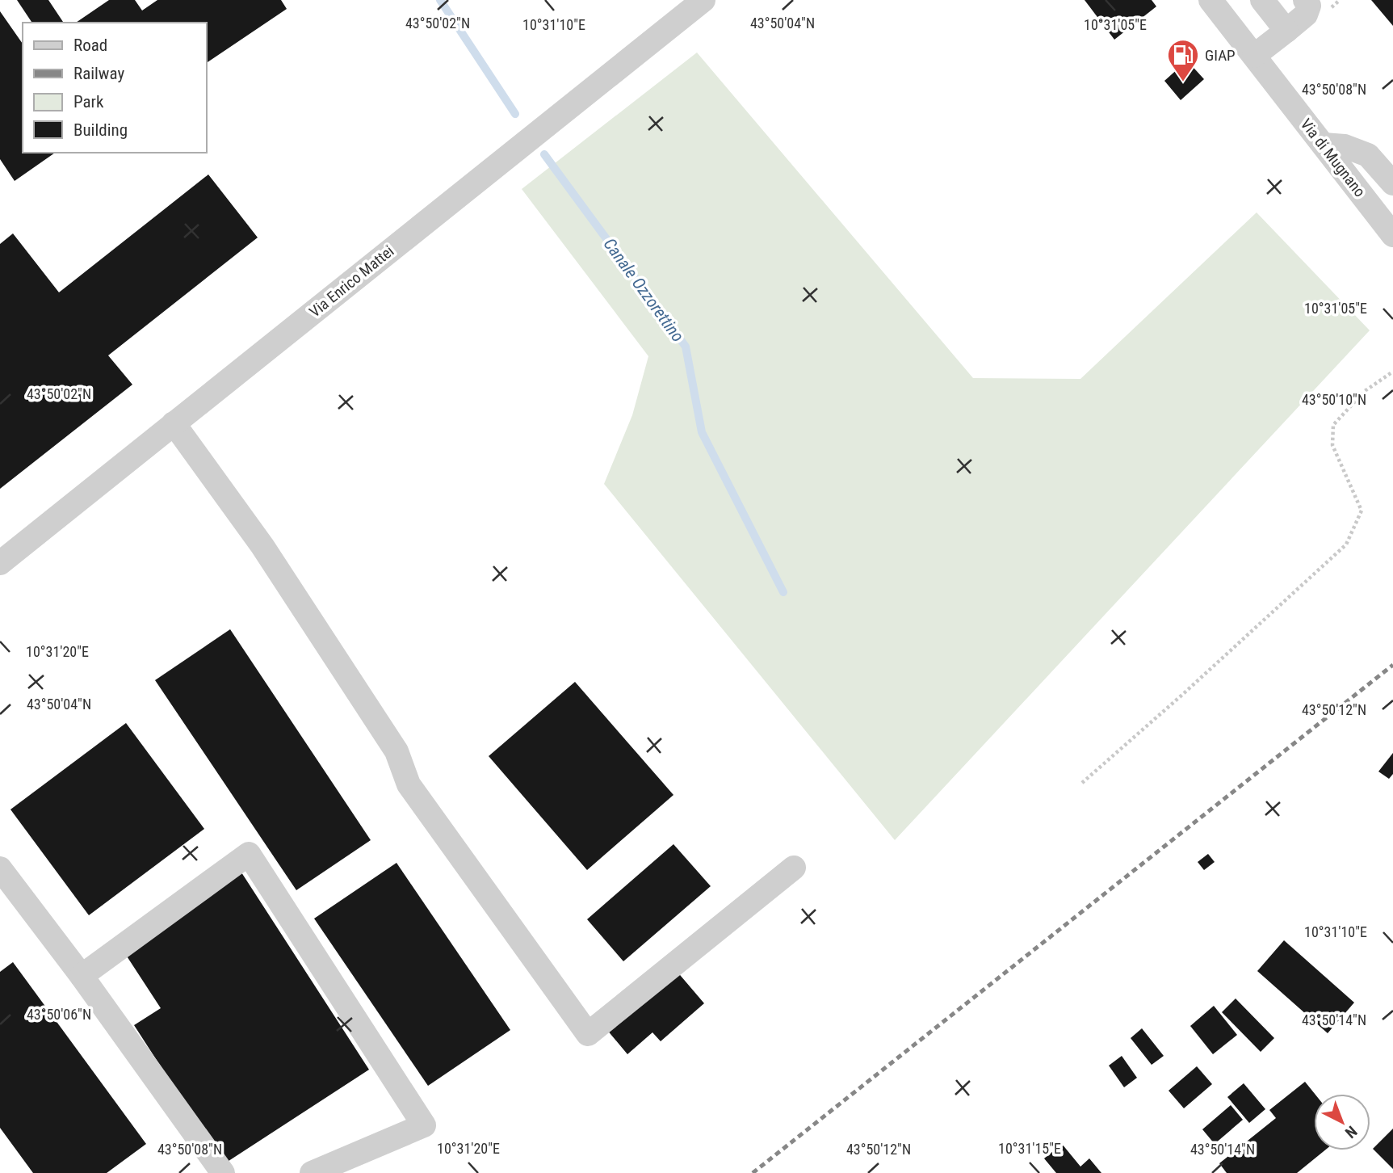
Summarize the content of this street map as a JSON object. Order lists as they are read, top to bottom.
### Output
{
  "streets": {
    "street": ["Via di Mugnano", "Via Enrico Mattei"]
  },
  "water": ["Canale Ozzorettino"],
  "places": {
    "fuel station": ["GIAP"]
  },
  "legend": [
    "Road",
    "Railway",
    "Park",
    "Building"
  ],
  "north": "bottom right",
  "coordinates": [
    "43°50'02\"N",
    "43°50'04\"N",
    "10°31'10\"E",
    "10°31'05\"E",
    "43°50'08\"N",
    "43°50'10\"N",
    "10°31'20\"E",
    "43°50'12\"N",
    "43°50'06\"N",
    "43°50'14\"N",
    "10°31'15\"E"
  ]
}
